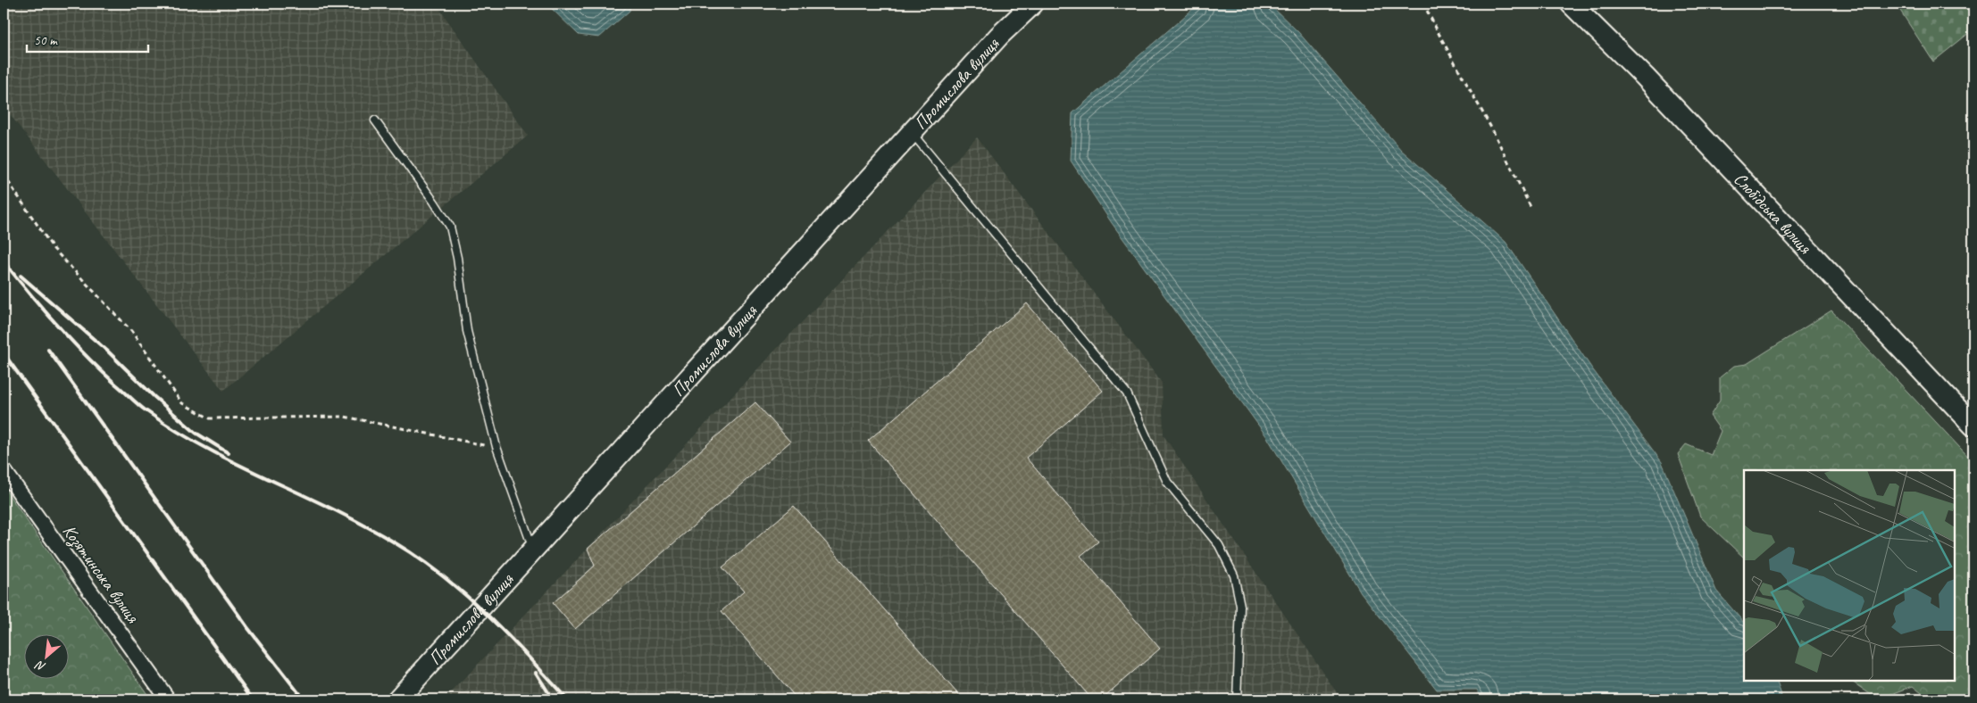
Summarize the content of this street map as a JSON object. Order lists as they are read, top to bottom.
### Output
{
  "streets": {
    "street": ["Промислова вулиця", "Слобідська вулиця", "Козятинська вулиця"]
  },
  "scale_bar": "50 m",
  "north": "bottom left"
}
